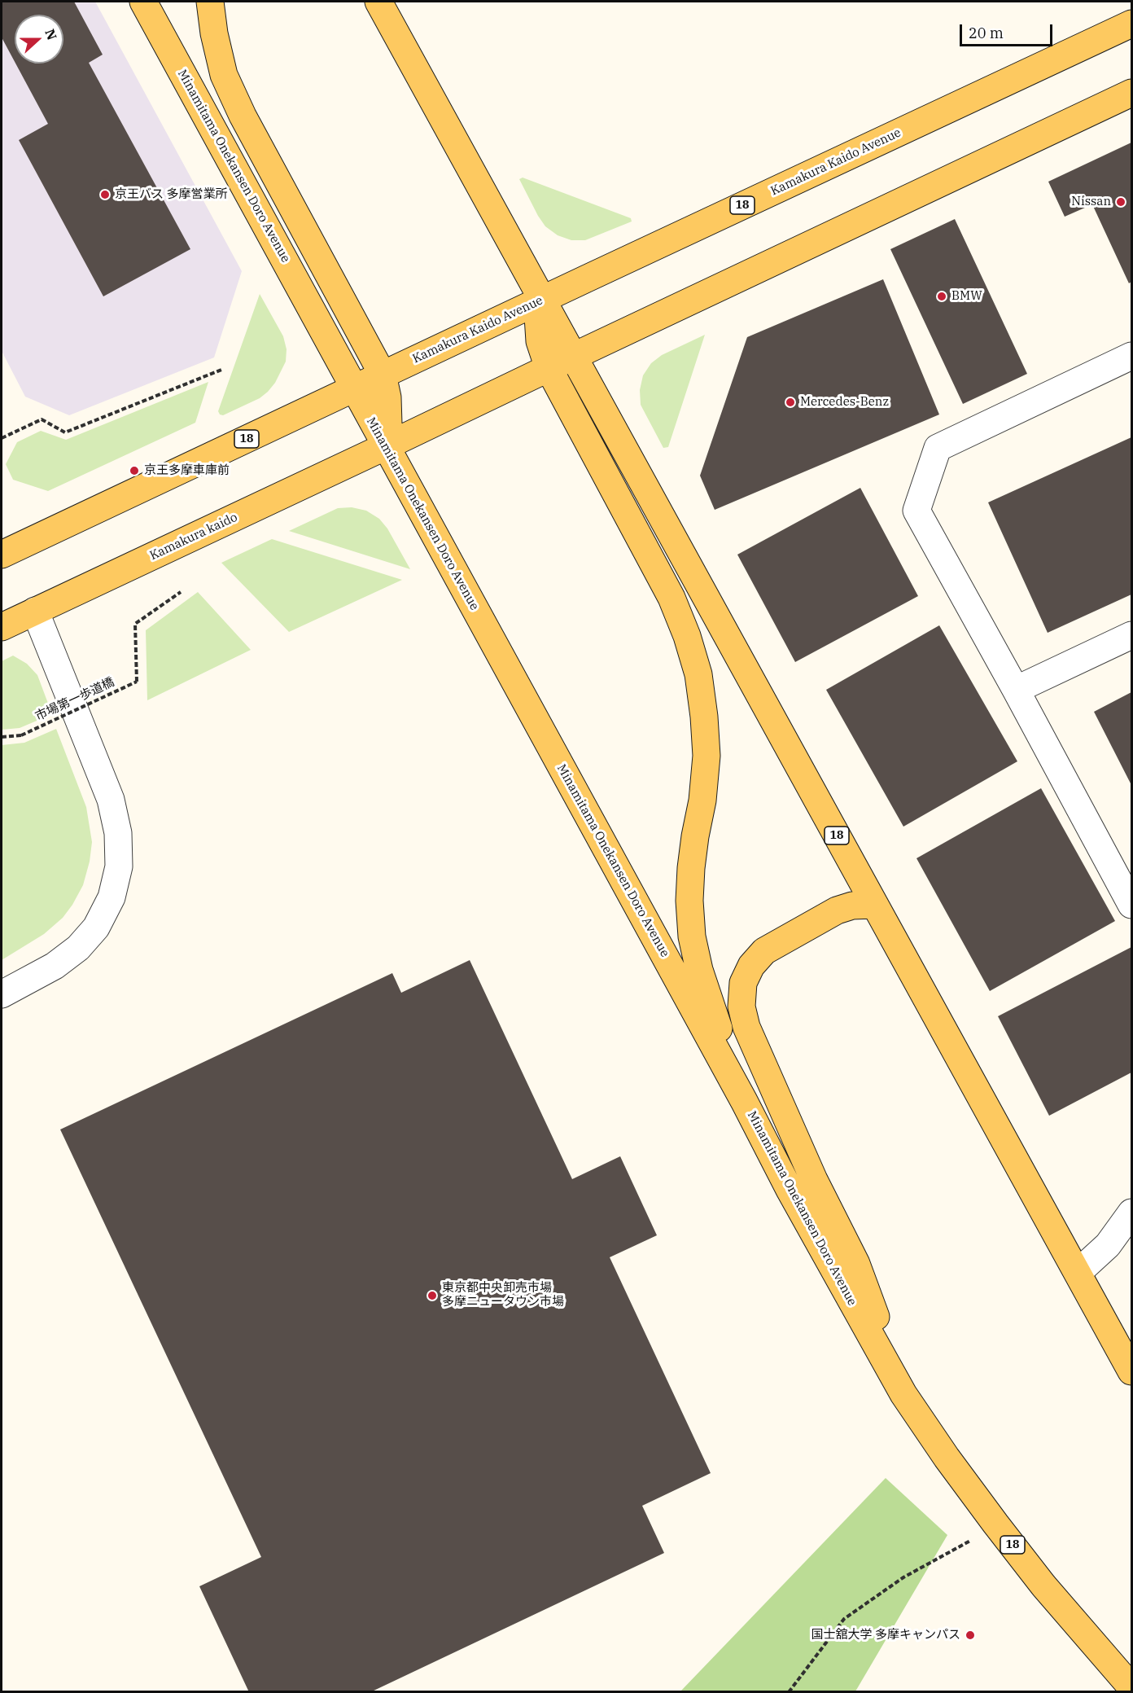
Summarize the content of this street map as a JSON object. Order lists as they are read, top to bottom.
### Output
{
  "streets": {
    "main road": [
      "Kamakura Kaido Avenue",
      "Minamitama Onekansen Doro Avenue",
      "18",
      "Kamakura kaido"
    ],
    "path": ["市場第一歩道橋"]
  },
  "crossings": [
    ["Kamakura Kaido Avenue", "Minamitama Onekansen Doro Avenue"],
    ["Kamakura Kaido Avenue", "18"],
    ["Minamitama Onekansen Doro Avenue", "18"],
    ["Minamitama Onekansen Doro Avenue", "Kamakura kaido"]
  ],
  "places": [
    "京王バス 多摩営業所",
    "Nissan",
    "BMW",
    "Mercedes-Benz",
    "京王多摩車庫前",
    "東京都中央卸売市場 多摩ニュータウン市場",
    "国士舘大学 多摩キャンパス"
  ],
  "scale_bar": "20 m",
  "north": "right"
}
